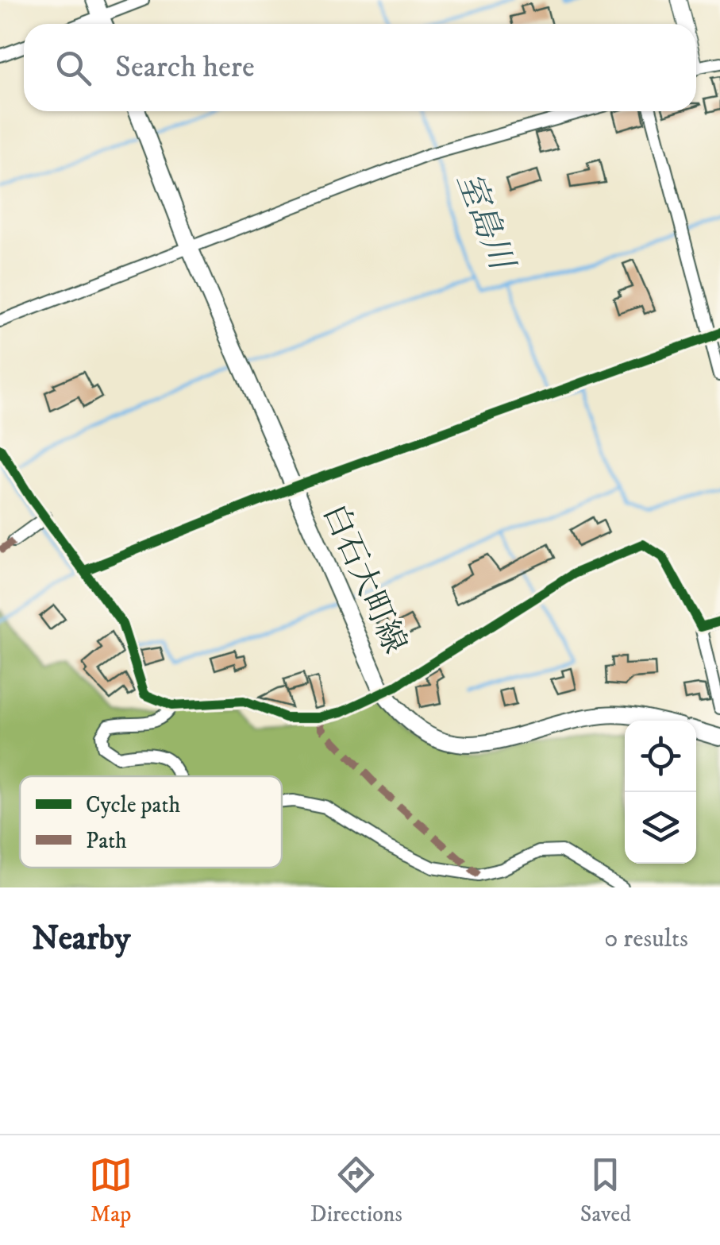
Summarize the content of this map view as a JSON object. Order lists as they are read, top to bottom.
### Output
{
  "streets": {
    "main road": ["白石大町線"]
  },
  "water": ["室島川"],
  "legend": ["Cycle path", "Path"],
  "page": {
    "search": "Search here",
    "heading": ["Nearby", "0 results"],
    "nav": ["Map", "Directions", "Saved"]
  }
}
